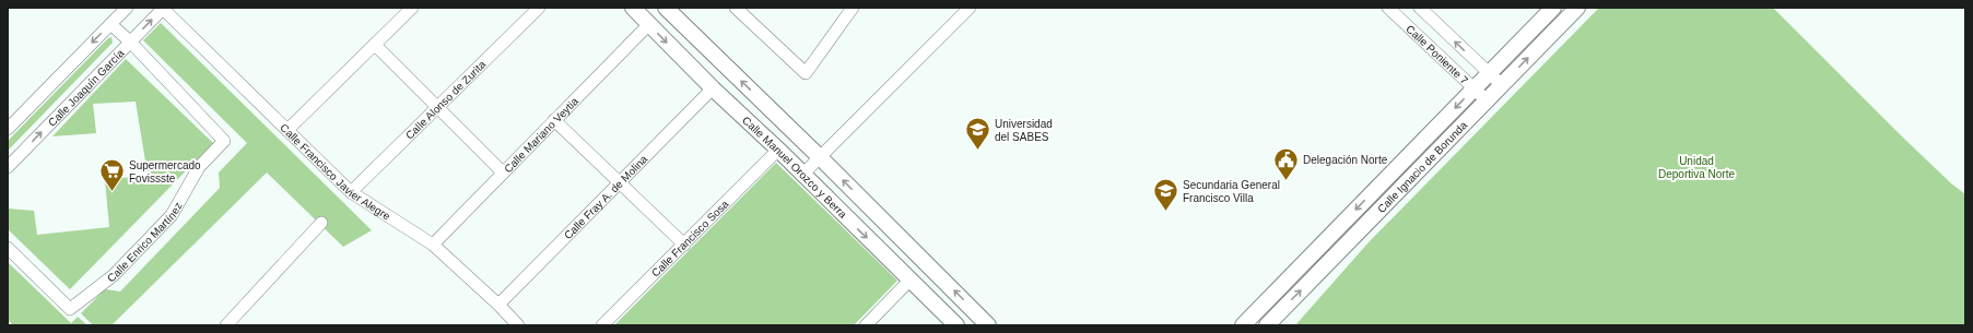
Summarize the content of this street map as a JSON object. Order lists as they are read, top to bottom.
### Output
{
  "streets": {
    "street": [
      "Calle Poniente 7",
      "Calle Joaquín García",
      "Calle Alonso de Zurita",
      "Calle Mariano Veytia",
      "Calle Manuel Orozco y Berra",
      "Calle Ignacio de Borunda",
      "Calle Francisco Javier Alegre",
      "Calle Fray A. de Molina",
      "Calle Francisco Sosa",
      "Calle Enrico Martínez"
    ]
  },
  "crossings": [
    ["Calle Poniente 7", "Calle Ignacio de Borunda"],
    ["Calle Joaquín García", "Calle Francisco Javier Alegre"],
    ["Calle Joaquín García", "Calle Enrico Martínez"],
    ["Calle Alonso de Zurita", "Calle Francisco Javier Alegre"],
    ["Calle Mariano Veytia", "Calle Manuel Orozco y Berra"],
    ["Calle Mariano Veytia", "Calle Francisco Javier Alegre"],
    ["Calle Manuel Orozco y Berra", "Calle Fray A. de Molina"],
    ["Calle Manuel Orozco y Berra", "Calle Francisco Sosa"],
    ["Calle Francisco Javier Alegre", "Calle Fray A. de Molina"]
  ],
  "parks": ["Unidad Deportiva Norte"],
  "places": {
    "school or university": ["Universidad del SABES", "Secundaria General Francisco Villa"],
    "public building": ["Delegación Norte"],
    "supermarket": ["Supermercado Fovissste"]
  }
}
